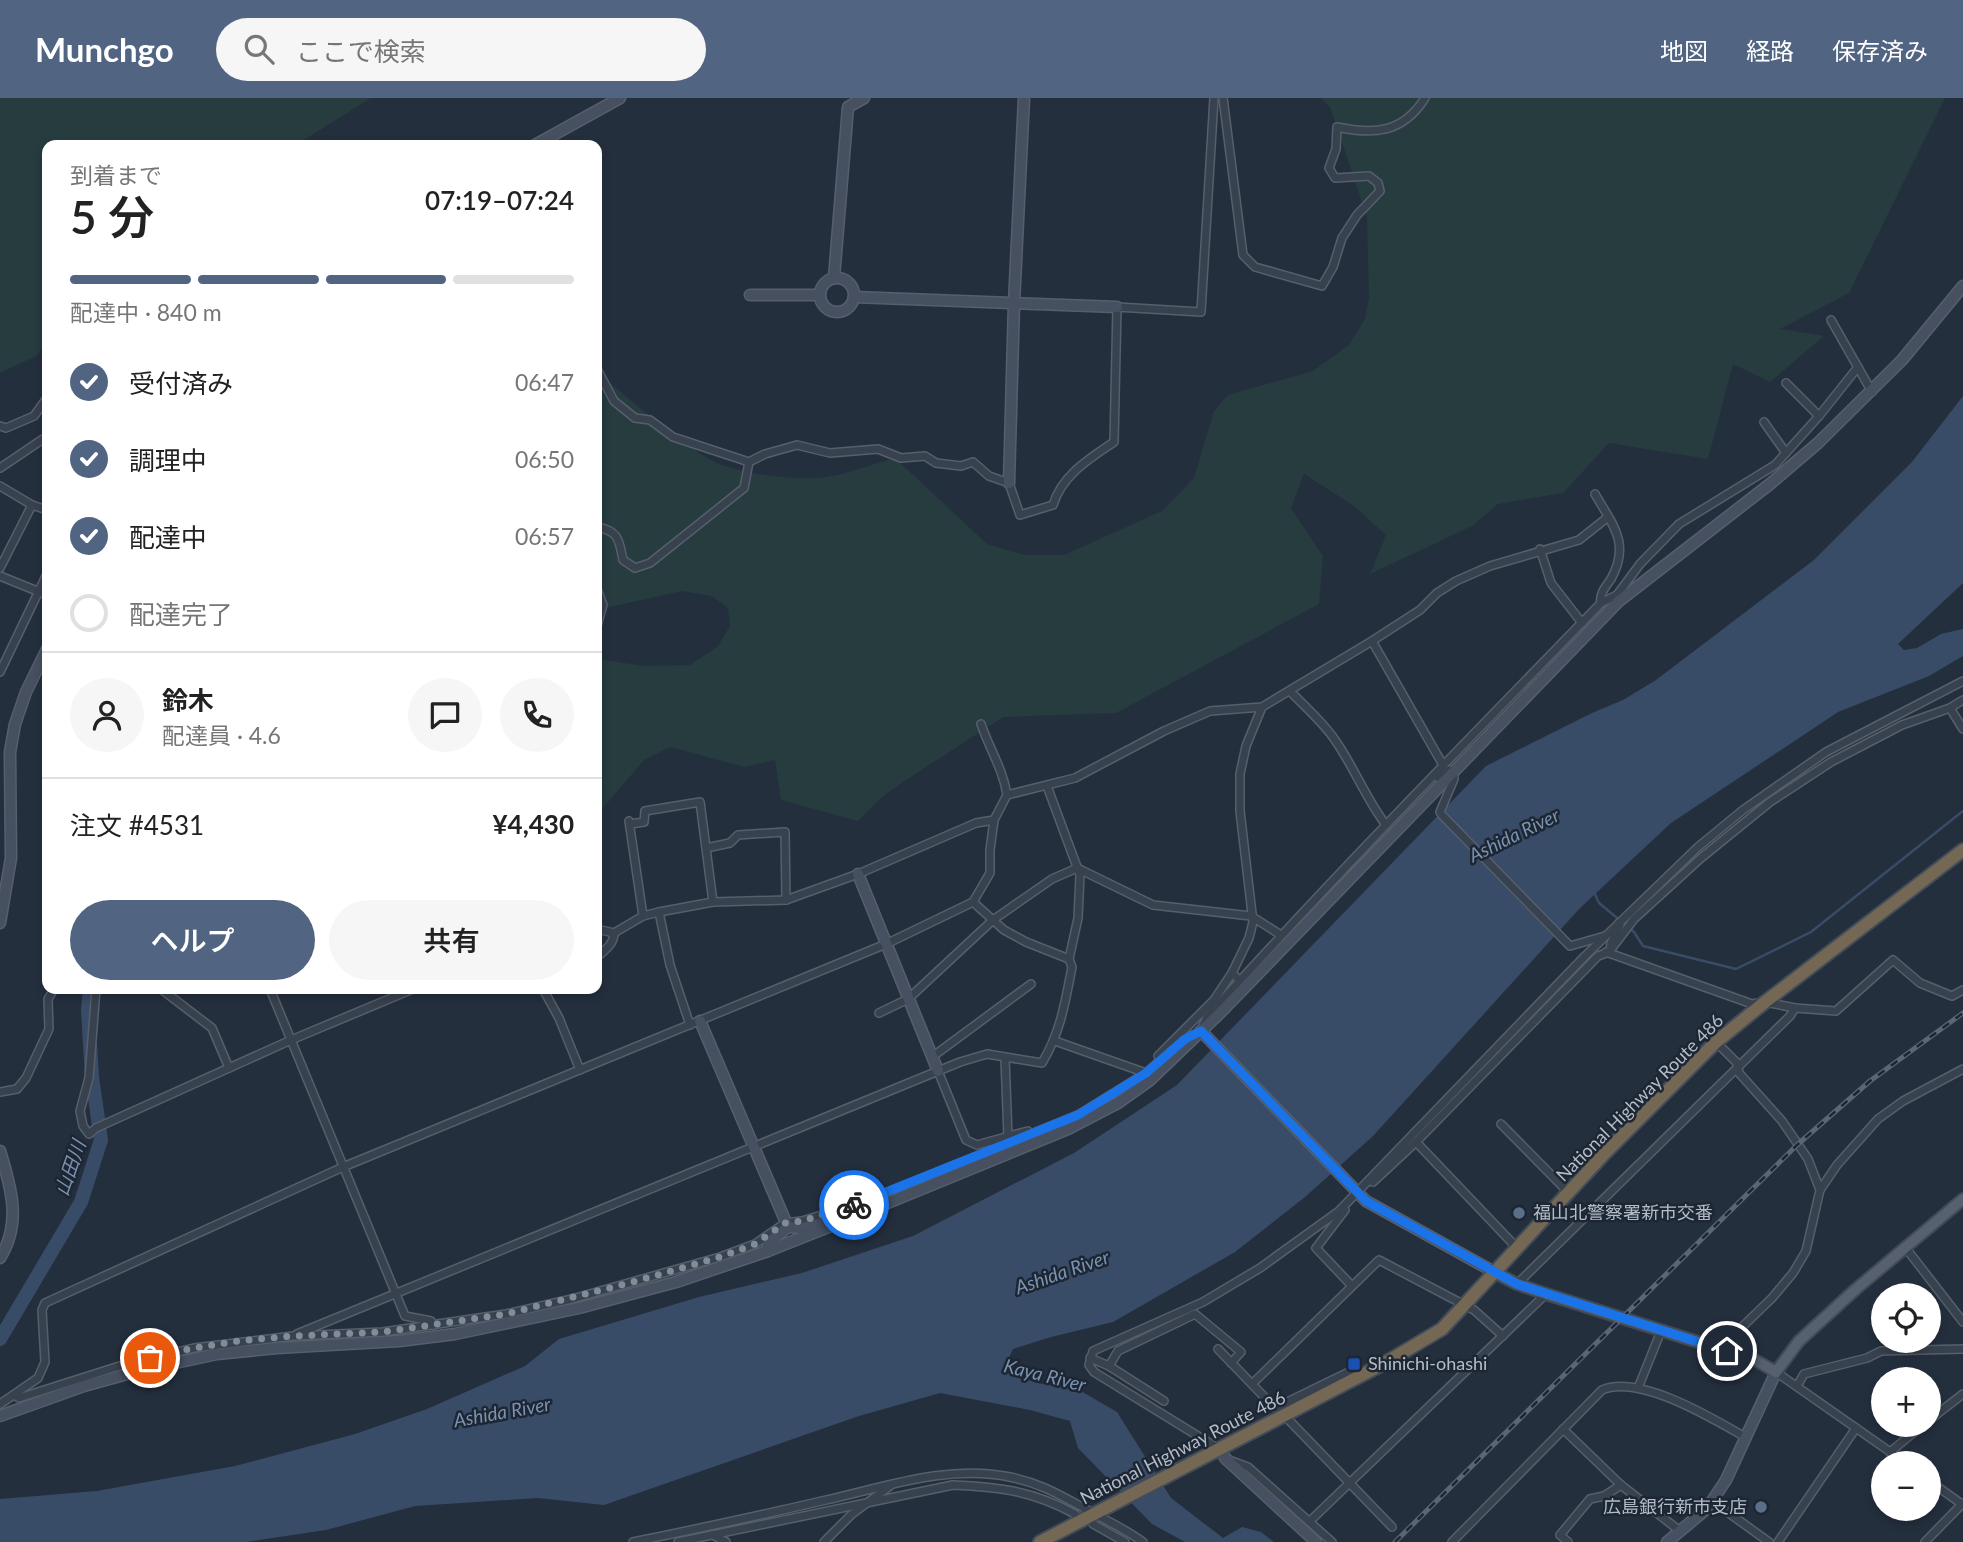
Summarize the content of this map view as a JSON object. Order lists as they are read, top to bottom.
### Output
{
  "streets": {
    "highway": ["National Highway Route 486"]
  },
  "water": ["Ashida River", "山田川", "Kaya River"],
  "places": {
    "other": ["福山北警察署新市交番", "広島銀行新市支店"],
    "transit": ["Shinichi-ohashi"]
  },
  "page": {
    "header": "Munchgo",
    "search": "ここで検索",
    "nav": ["地図", "経路", "保存済み"],
    "heading": ["5 分", "到着まで", "07:19–07:24"],
    "panel": [
      "鈴木",
      "配達員 · 4.6",
      "注文 #4531",
      "¥4,430"
    ],
    "bar": "配達中 · 840 m",
    "list": [
      ["受付済み", "06:47"],
      ["調理中", "06:50"],
      ["配達中", "06:57"],
      "配達完了"
    ],
    "buttons": ["ヘルプ", "共有"],
    "map_buttons": ["+", "−"]
  }
}
